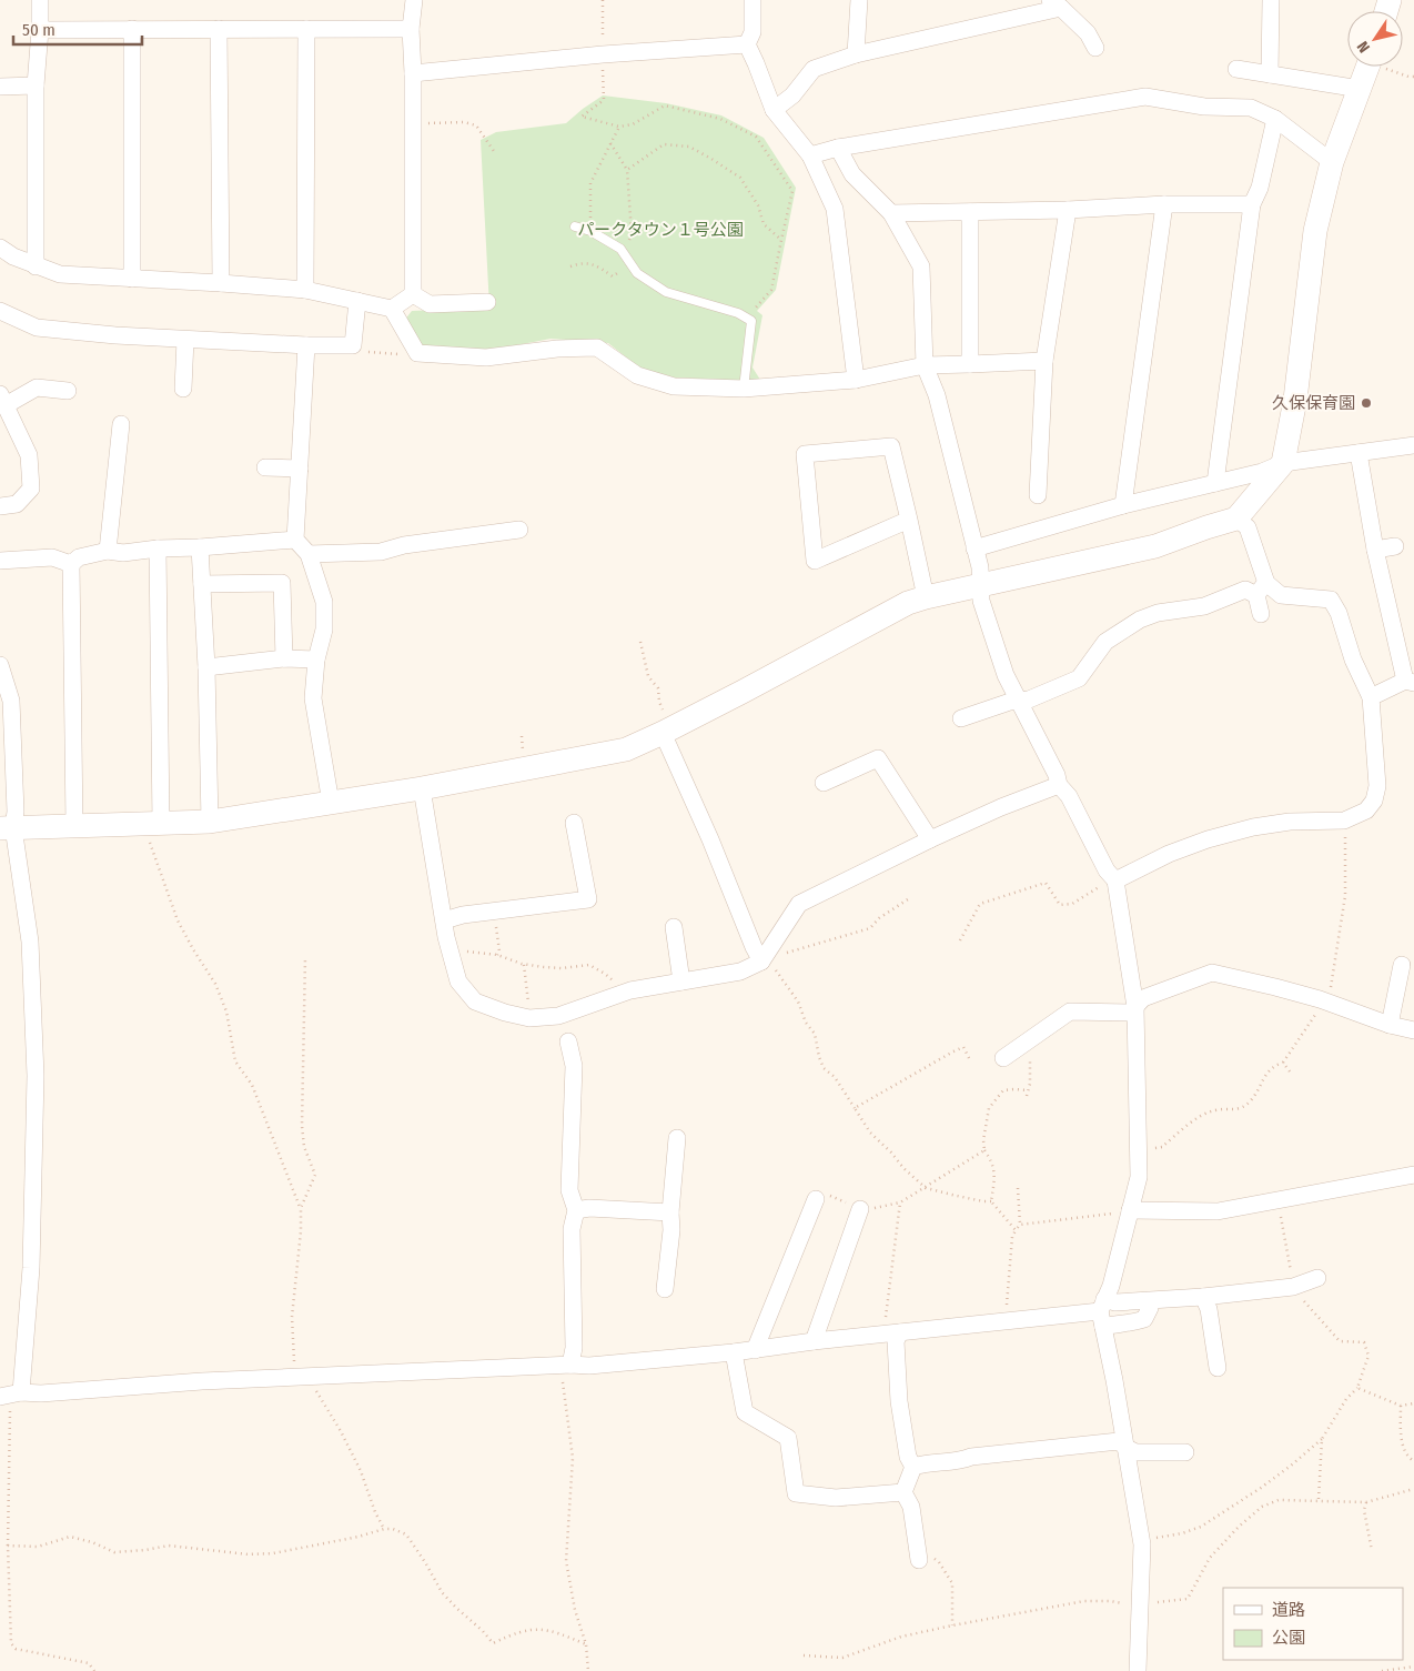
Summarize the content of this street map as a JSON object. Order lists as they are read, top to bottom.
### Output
{
  "parks": ["パークタウン１号公園"],
  "places": ["久保保育園"],
  "legend": ["道路", "公園"],
  "scale_bar": "50 m",
  "north": "bottom left"
}
